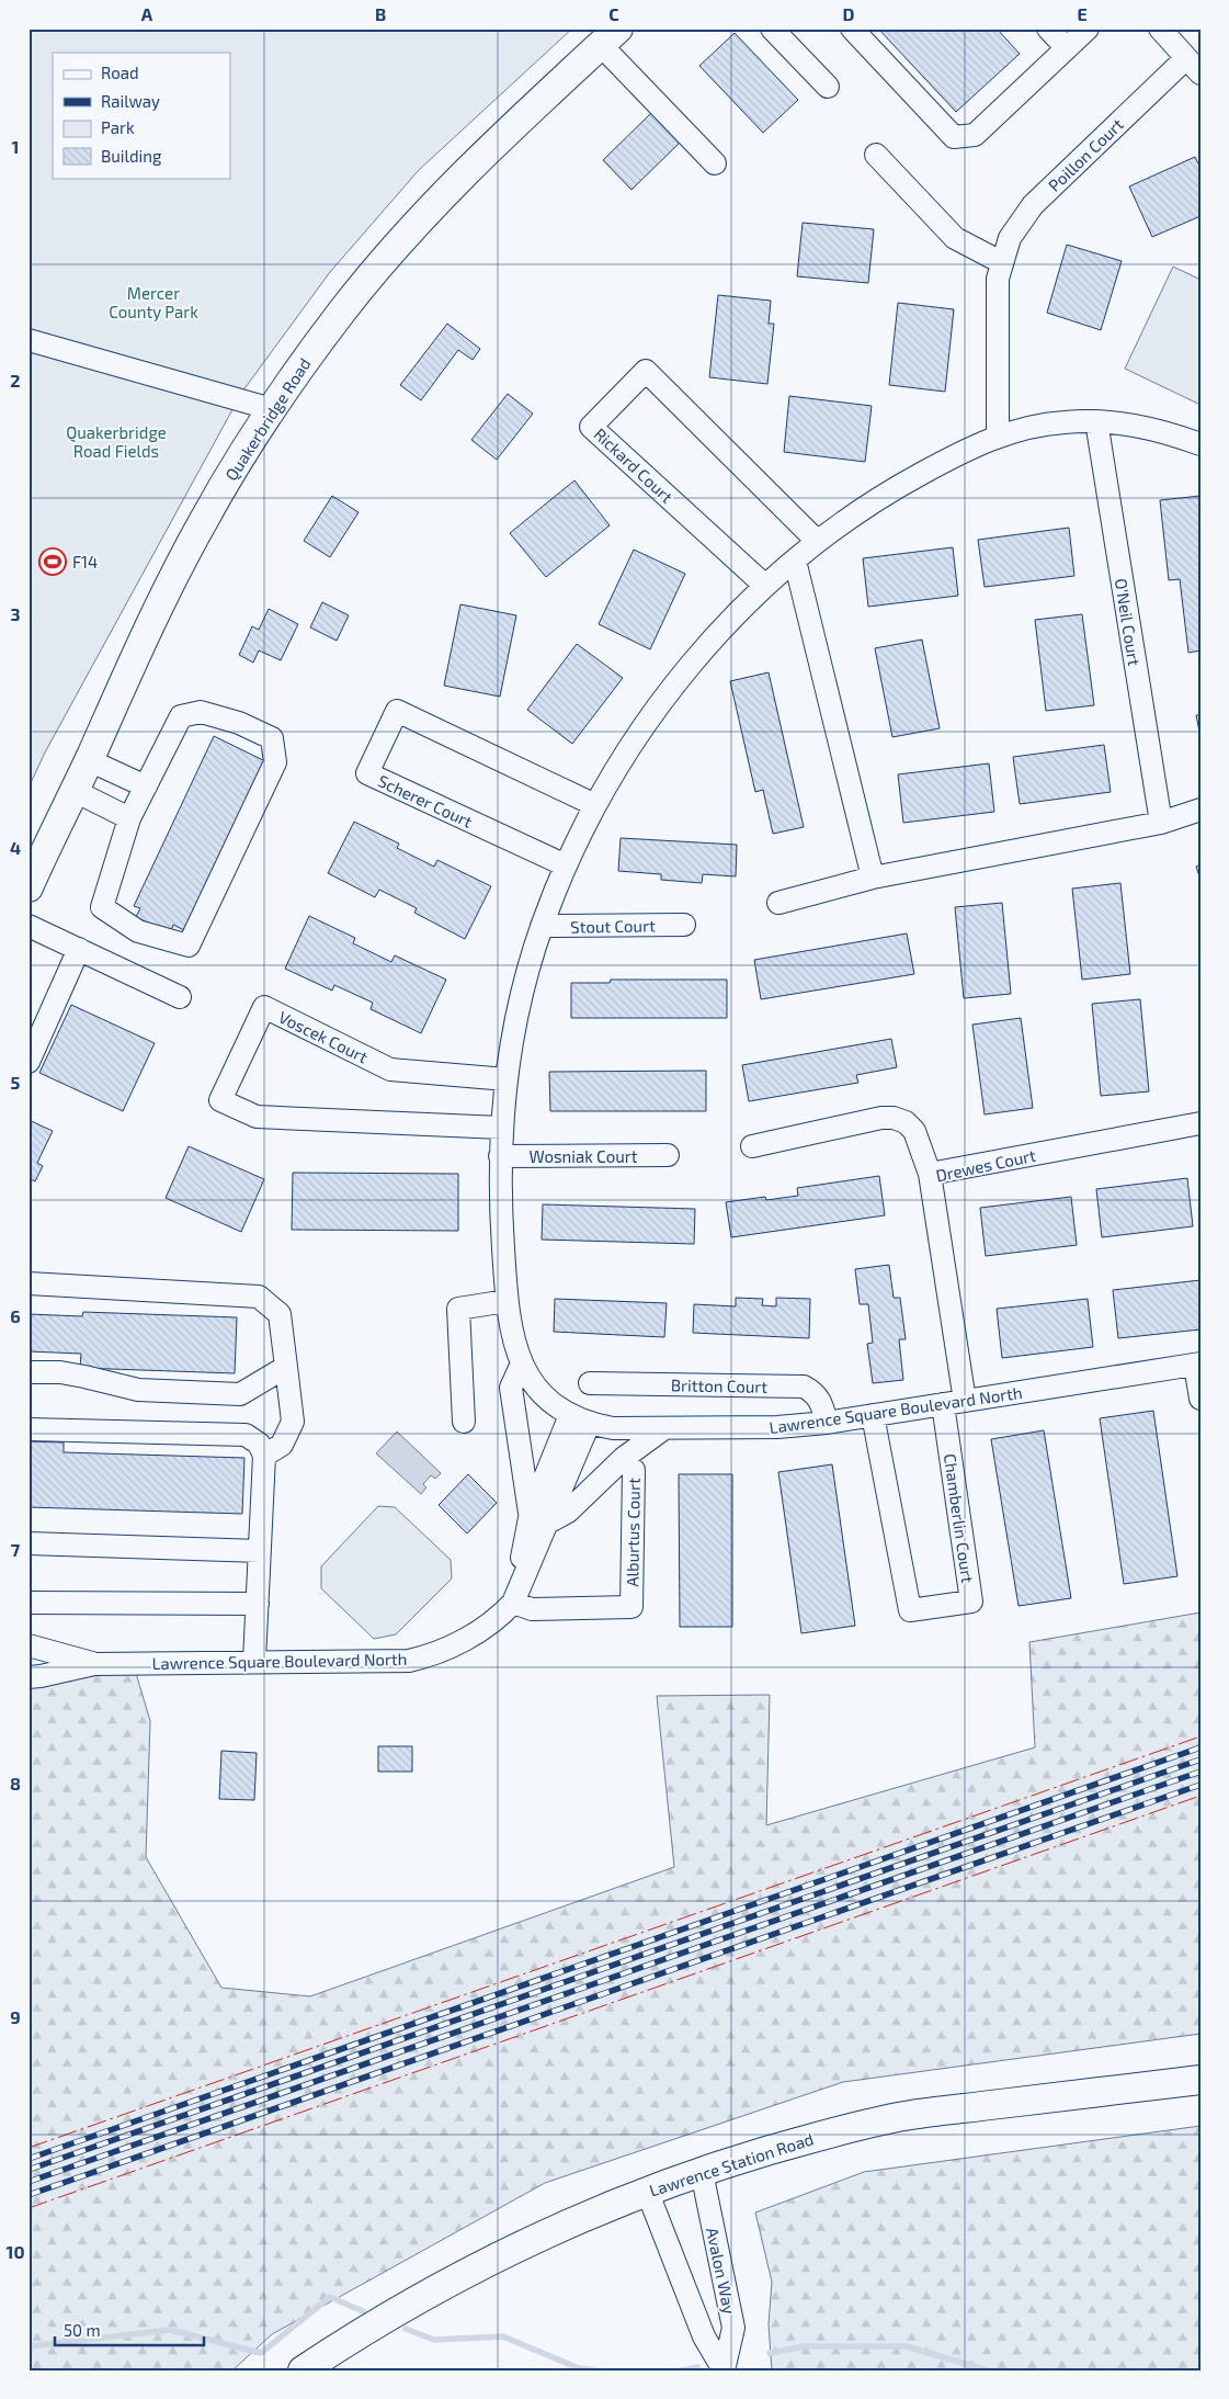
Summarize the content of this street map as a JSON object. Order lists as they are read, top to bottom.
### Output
{
  "streets": {
    "main road": ["Quakerbridge Road", "Lawrence Station Road"],
    "street": [
      "Poillon Court",
      "Rickard Court",
      "O'Neil Court",
      "Scherer Court",
      "Stout Court",
      "Voscek Court",
      "Wosniak Court",
      "Drewes Court",
      "Britton Court",
      "Lawrence Square Boulevard North",
      "Chamberlin Court",
      "Alburtus Court",
      "Avalon Way"
    ]
  },
  "crossings": [
    ["Poillon Court", "Lawrence Square Boulevard North"],
    ["Rickard Court", "Lawrence Square Boulevard North"],
    ["O'Neil Court", "Lawrence Square Boulevard North"],
    ["Scherer Court", "Lawrence Square Boulevard North"],
    ["Stout Court", "Lawrence Square Boulevard North"],
    ["Voscek Court", "Lawrence Square Boulevard North"],
    ["Wosniak Court", "Lawrence Square Boulevard North"],
    ["Drewes Court", "Lawrence Square Boulevard North"],
    ["Britton Court", "Lawrence Square Boulevard North"],
    ["Lawrence Square Boulevard North", "Chamberlin Court"],
    ["Lawrence Square Boulevard North", "Alburtus Court"],
    ["Lawrence Station Road", "Avalon Way"]
  ],
  "parks": ["Mercer County Park", "Quakerbridge Road Fields"],
  "places": {
    "sports": ["F14"]
  },
  "legend": [
    "Road",
    "Railway",
    "Park",
    "Building"
  ],
  "scale_bar": "50 m",
  "grid": {
    "columns": [
      "A",
      "B",
      "C",
      "D",
      "E"
    ],
    "rows": [
      "1",
      "2",
      "3",
      "4",
      "5",
      "6",
      "7",
      "8",
      "9",
      "10"
    ]
  }
}
